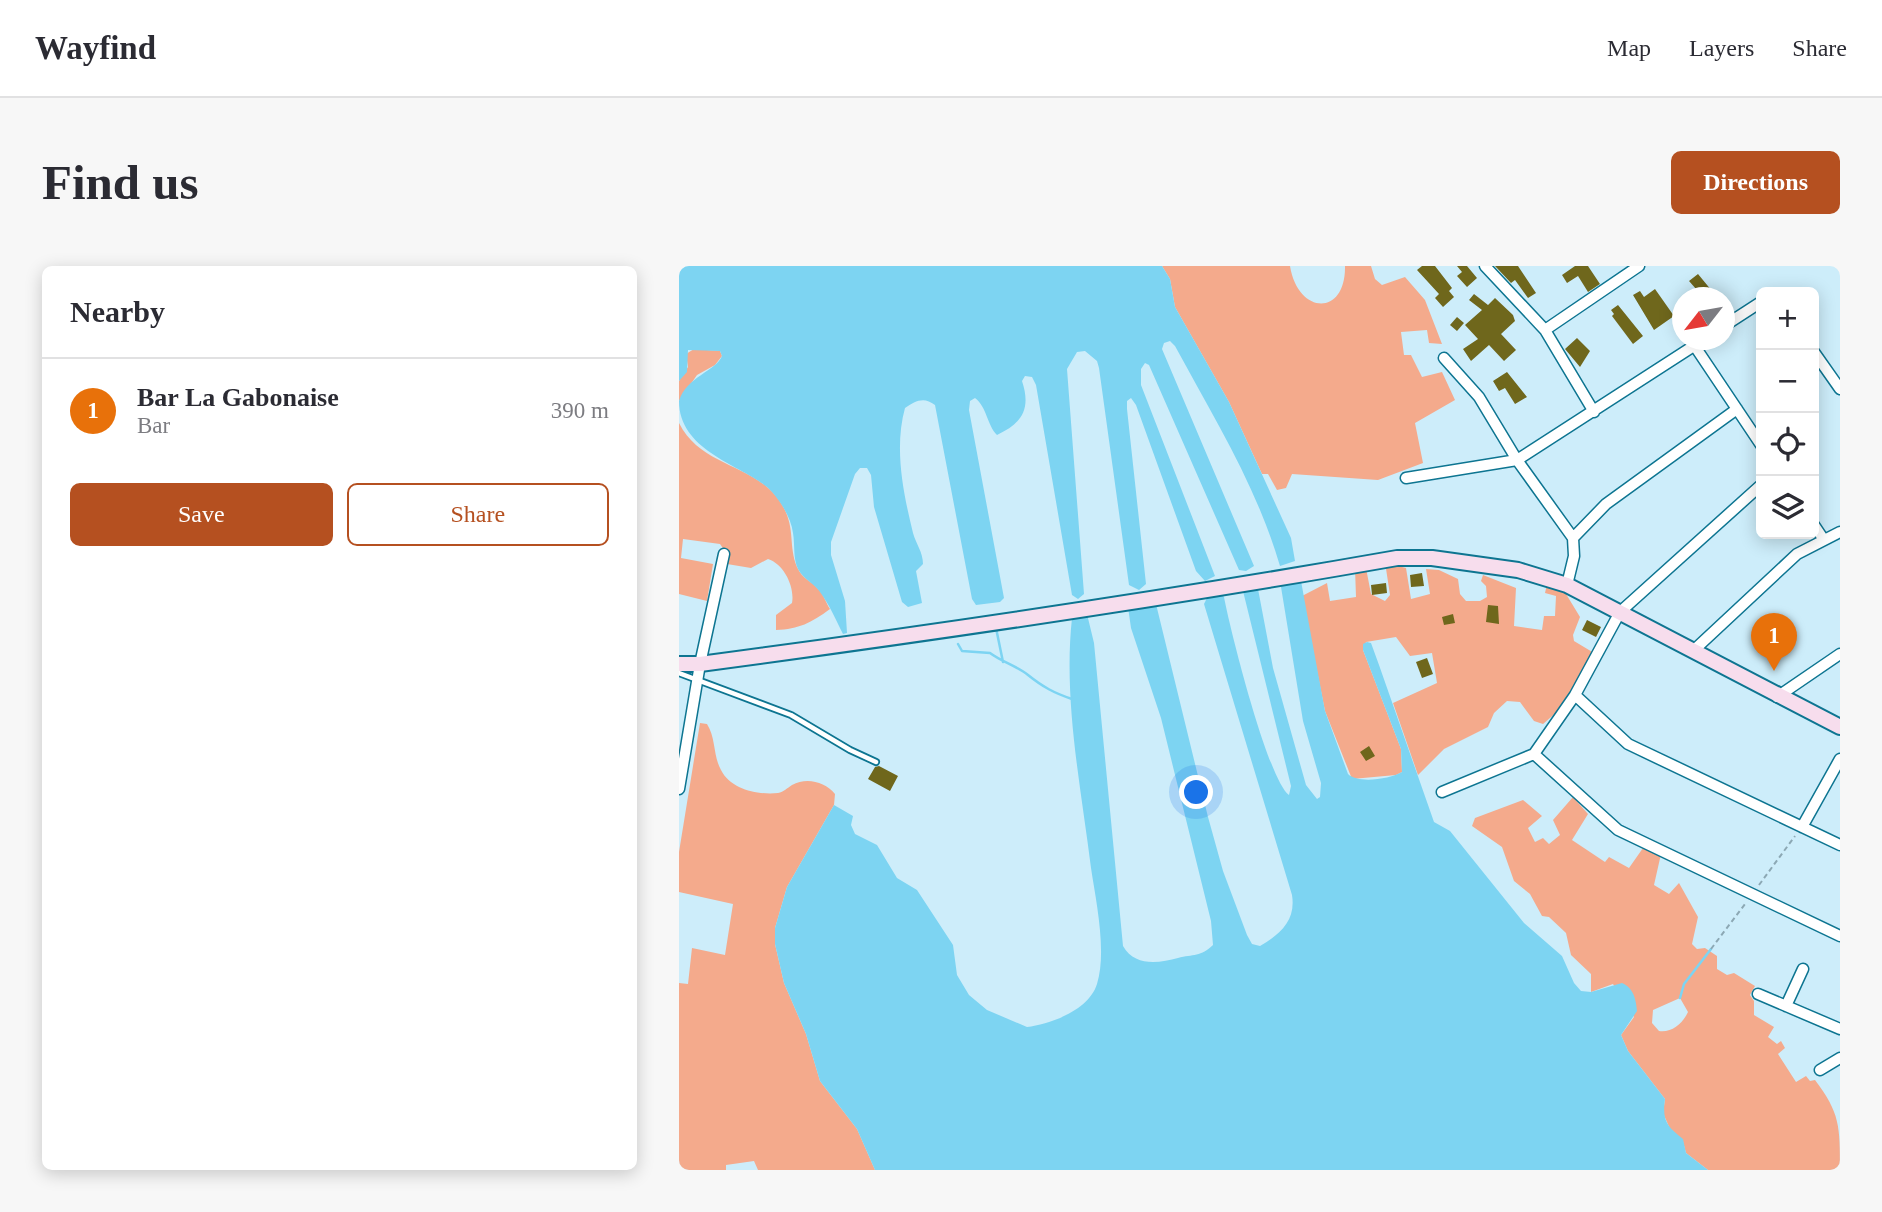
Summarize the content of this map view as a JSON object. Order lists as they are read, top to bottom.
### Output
{
  "north": "bottom left",
  "page": {
    "header": "Wayfind",
    "nav": ["Map", "Layers", "Share"],
    "buttons": [
      "Directions",
      ["Save", "Share"]
    ],
    "title": "Find us",
    "heading": "Nearby",
    "map_buttons": ["+", "−"],
    "list": [
      {
        "mark": "1",
        "name": "Bar La Gabonaise",
        "note": "Bar",
        "value": "390 m"
      }
    ],
    "pins": "1"
  }
}
